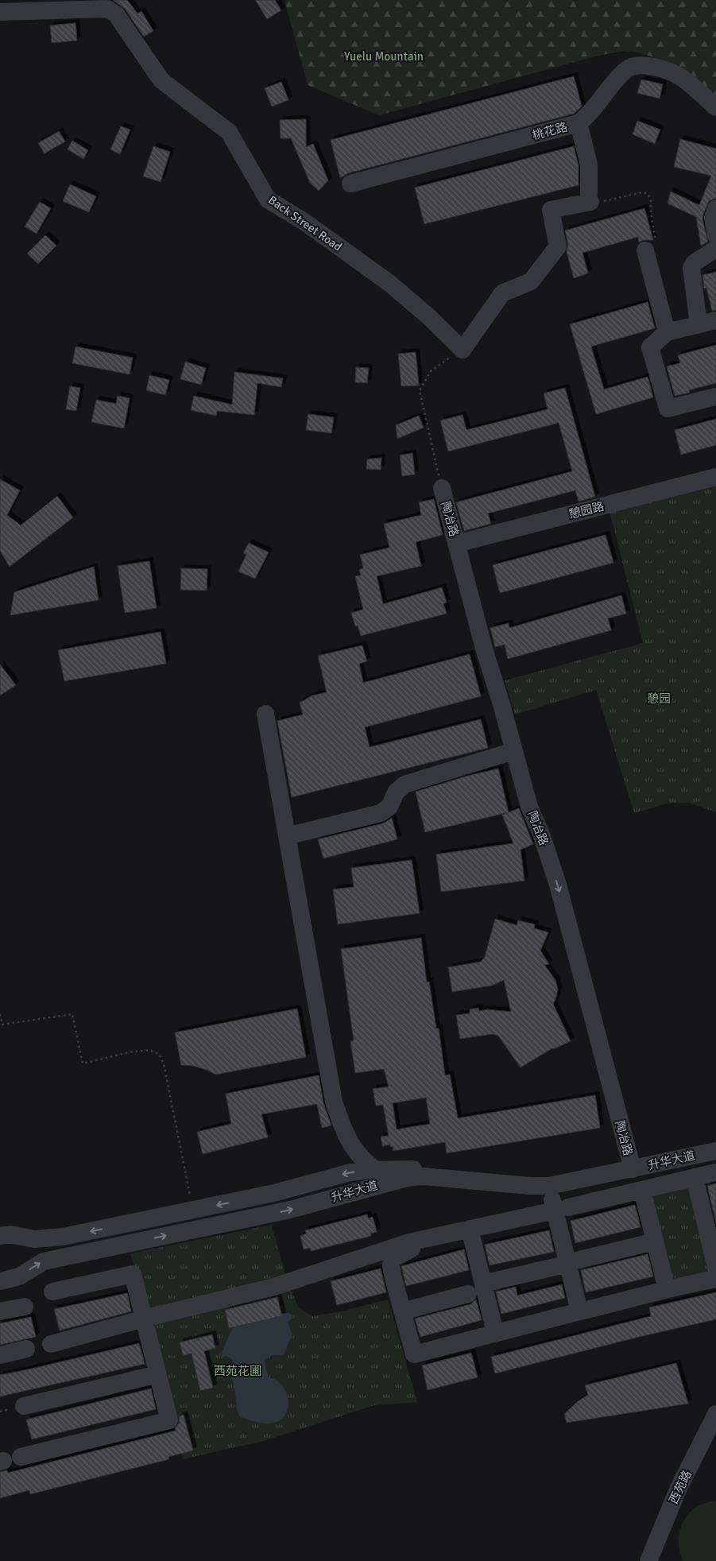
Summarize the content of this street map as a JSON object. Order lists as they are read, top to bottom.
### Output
{
  "streets": {
    "street": [
      "桃花路",
      "Back Street Road",
      "憩园路",
      "陶冶路",
      "升华大道",
      "西苑路"
    ]
  },
  "crossings": [
    ["憩园路", "陶冶路"],
    ["陶冶路", "升华大道"]
  ],
  "parks": ["Yuelu Mountain", "憩园", "西苑花圃"]
}
